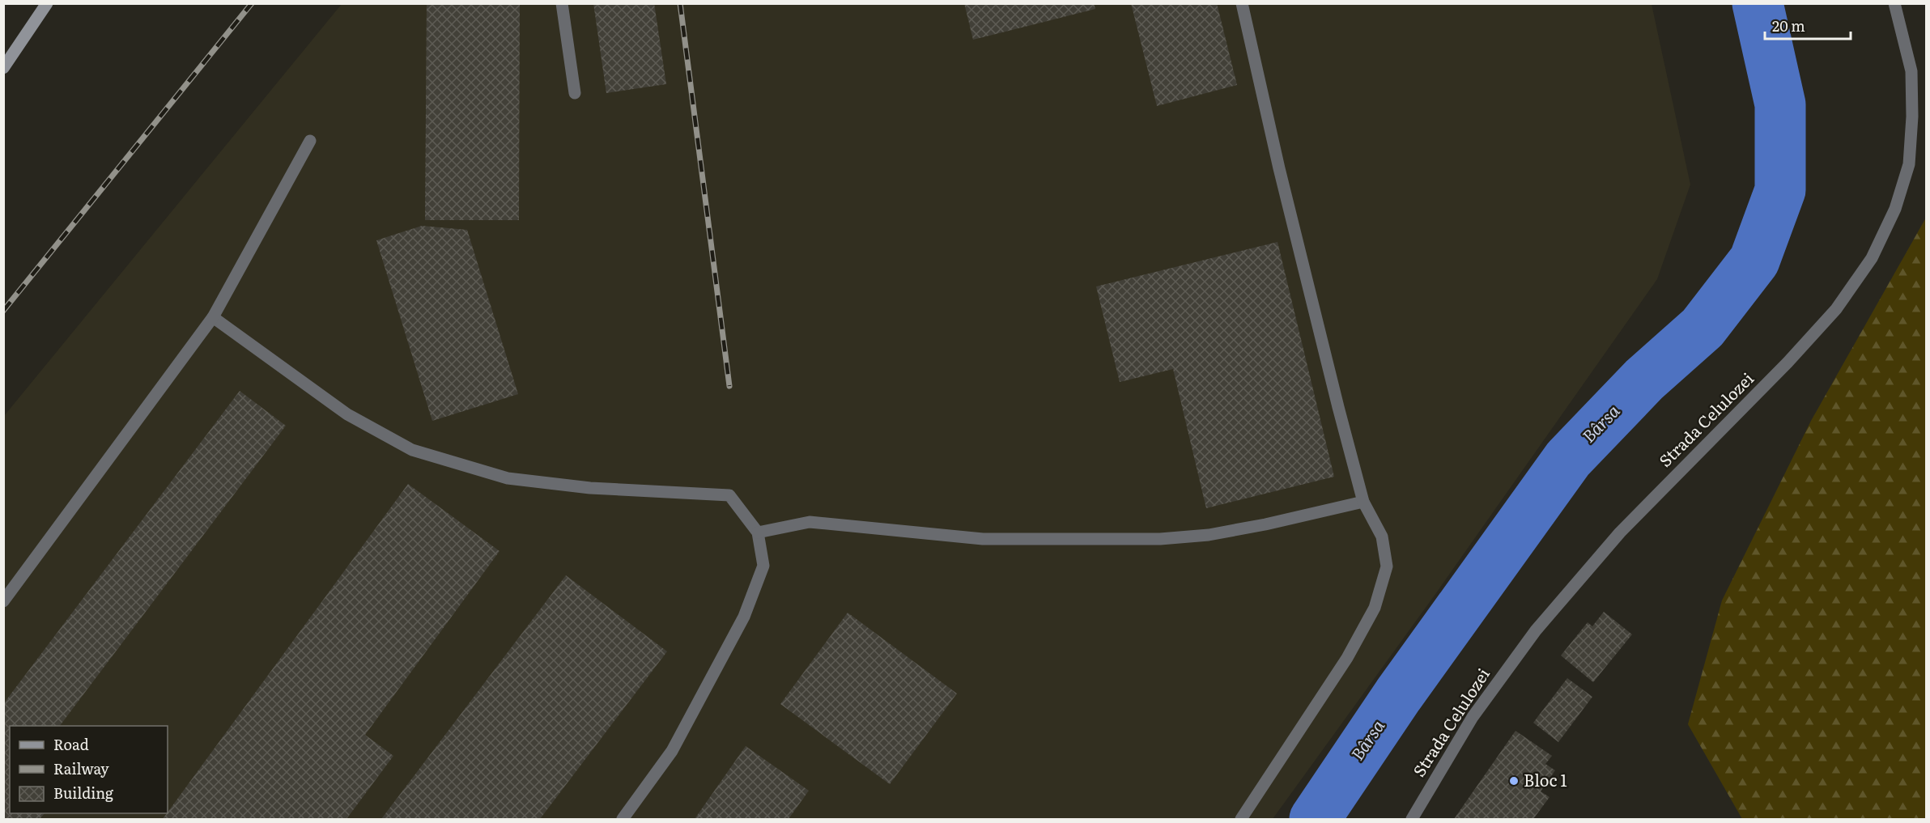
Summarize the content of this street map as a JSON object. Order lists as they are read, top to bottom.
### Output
{
  "streets": {
    "street": ["Strada Celulozei"]
  },
  "water": ["Bârsa"],
  "places": ["Bloc 1"],
  "legend": ["Road", "Railway", "Building"],
  "scale_bar": "20 m"
}
